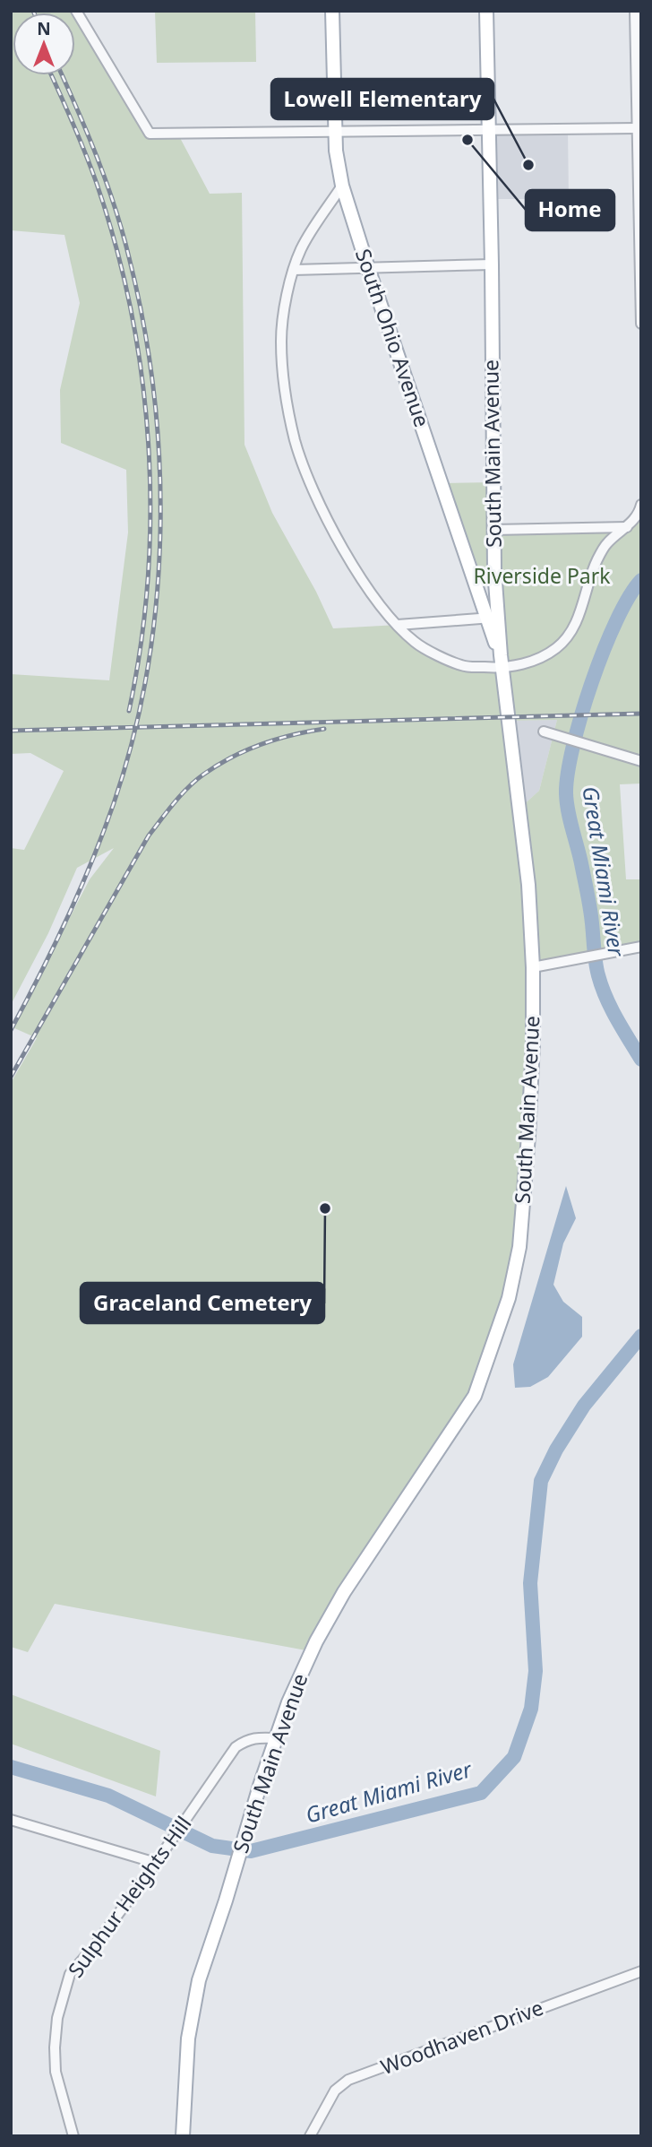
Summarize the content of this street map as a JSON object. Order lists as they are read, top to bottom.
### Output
{
  "streets": {
    "main road": ["South Ohio Avenue", "South Main Avenue"],
    "street": ["Sulphur Heights Hill", "Woodhaven Drive"]
  },
  "crossings": [
    ["South Ohio Avenue", "South Main Avenue"],
    ["South Main Avenue", "Sulphur Heights Hill"]
  ],
  "water": ["Great Miami River"],
  "parks": ["Riverside Park"],
  "places": ["Home", "Lowell Elementary", "Graceland Cemetery"],
  "north": "top"
}
